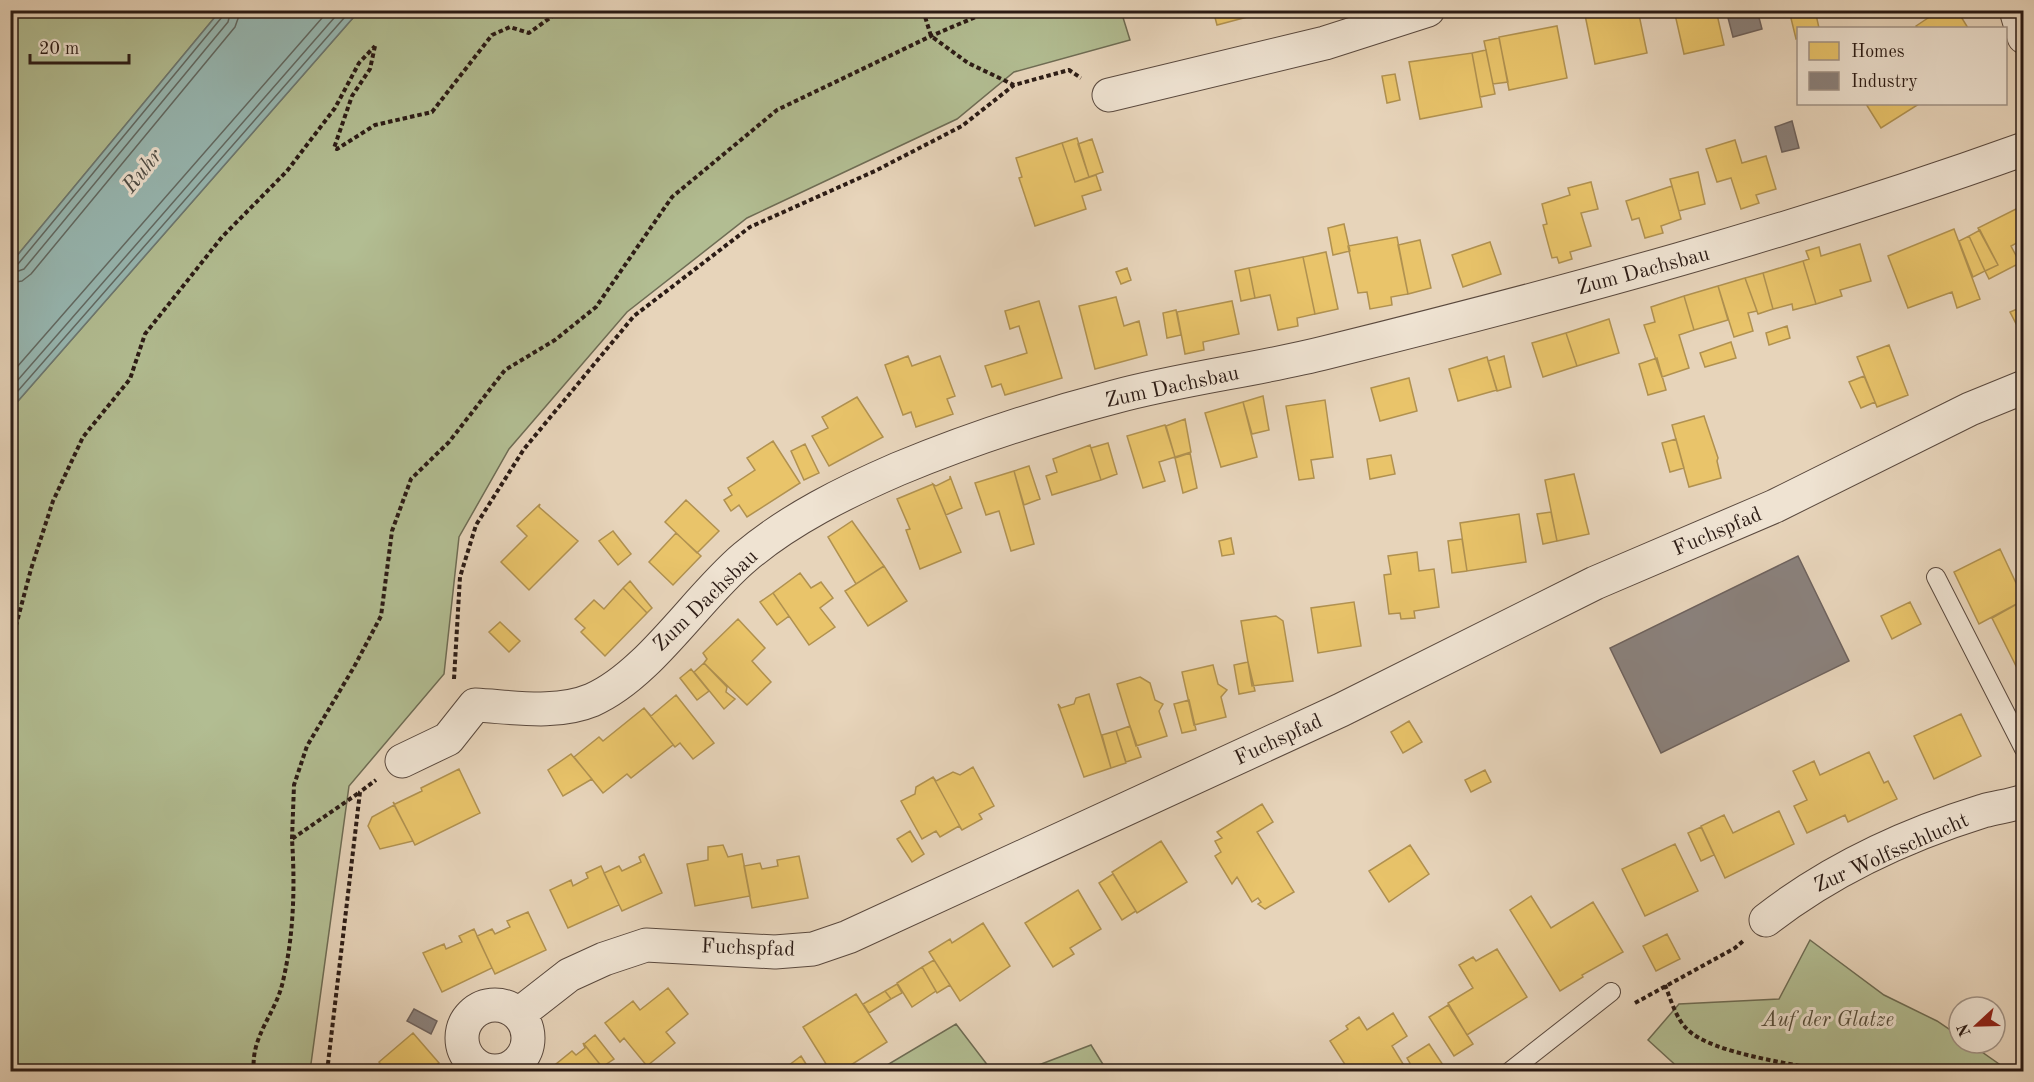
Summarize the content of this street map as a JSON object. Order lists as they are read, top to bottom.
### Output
{
  "streets": {
    "street": ["Zum Dachsbau", "Fuchspfad", "Zur Wolfsschlucht"]
  },
  "water": ["Ruhr"],
  "parks": ["Auf der Glatze"],
  "legend": ["Homes", "Industry"],
  "scale_bar": "20 m",
  "north": "left"
}
